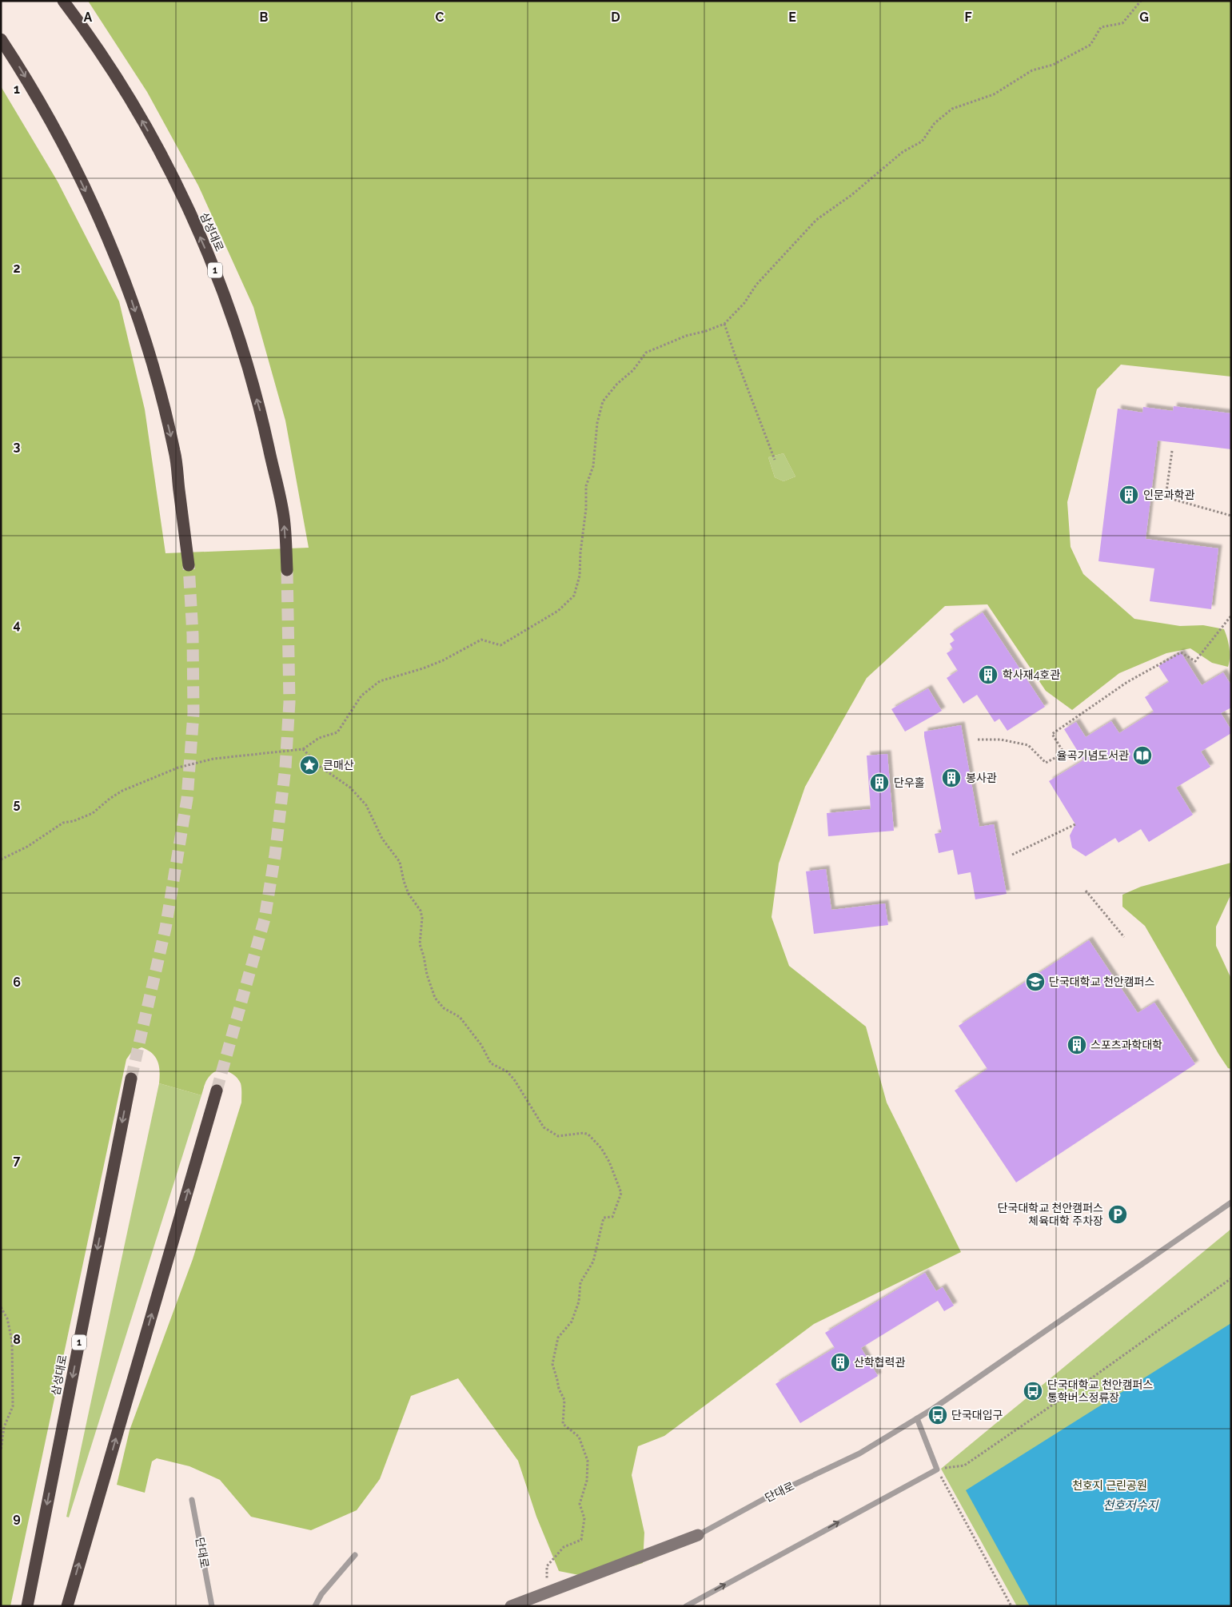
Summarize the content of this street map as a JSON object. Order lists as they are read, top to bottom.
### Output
{
  "streets": {
    "highway": ["삼성대로", "1"],
    "street": ["단대로"]
  },
  "water": ["천호저수지"],
  "parks": ["천호지 근린공원"],
  "places": {
    "building": [
      "인문과학관",
      "학사재4호관",
      "봉사관",
      "단우홀",
      "스포츠과학대학",
      "산학협력관"
    ],
    "library": ["율곡기념도서관"],
    "place": ["큰매산"],
    "school or university": ["단국대학교 천안캠퍼스"],
    "parking": ["단국대학교 천안캠퍼스 체육대학 주차장"],
    "bus stop": ["단국대학교 천안캠퍼스 통학버스정류장", "단국대입구"]
  },
  "grid": {
    "columns": [
      "A",
      "B",
      "C",
      "D",
      "E",
      "F",
      "G"
    ],
    "rows": [
      "1",
      "2",
      "3",
      "4",
      "5",
      "6",
      "7",
      "8",
      "9"
    ]
  }
}
